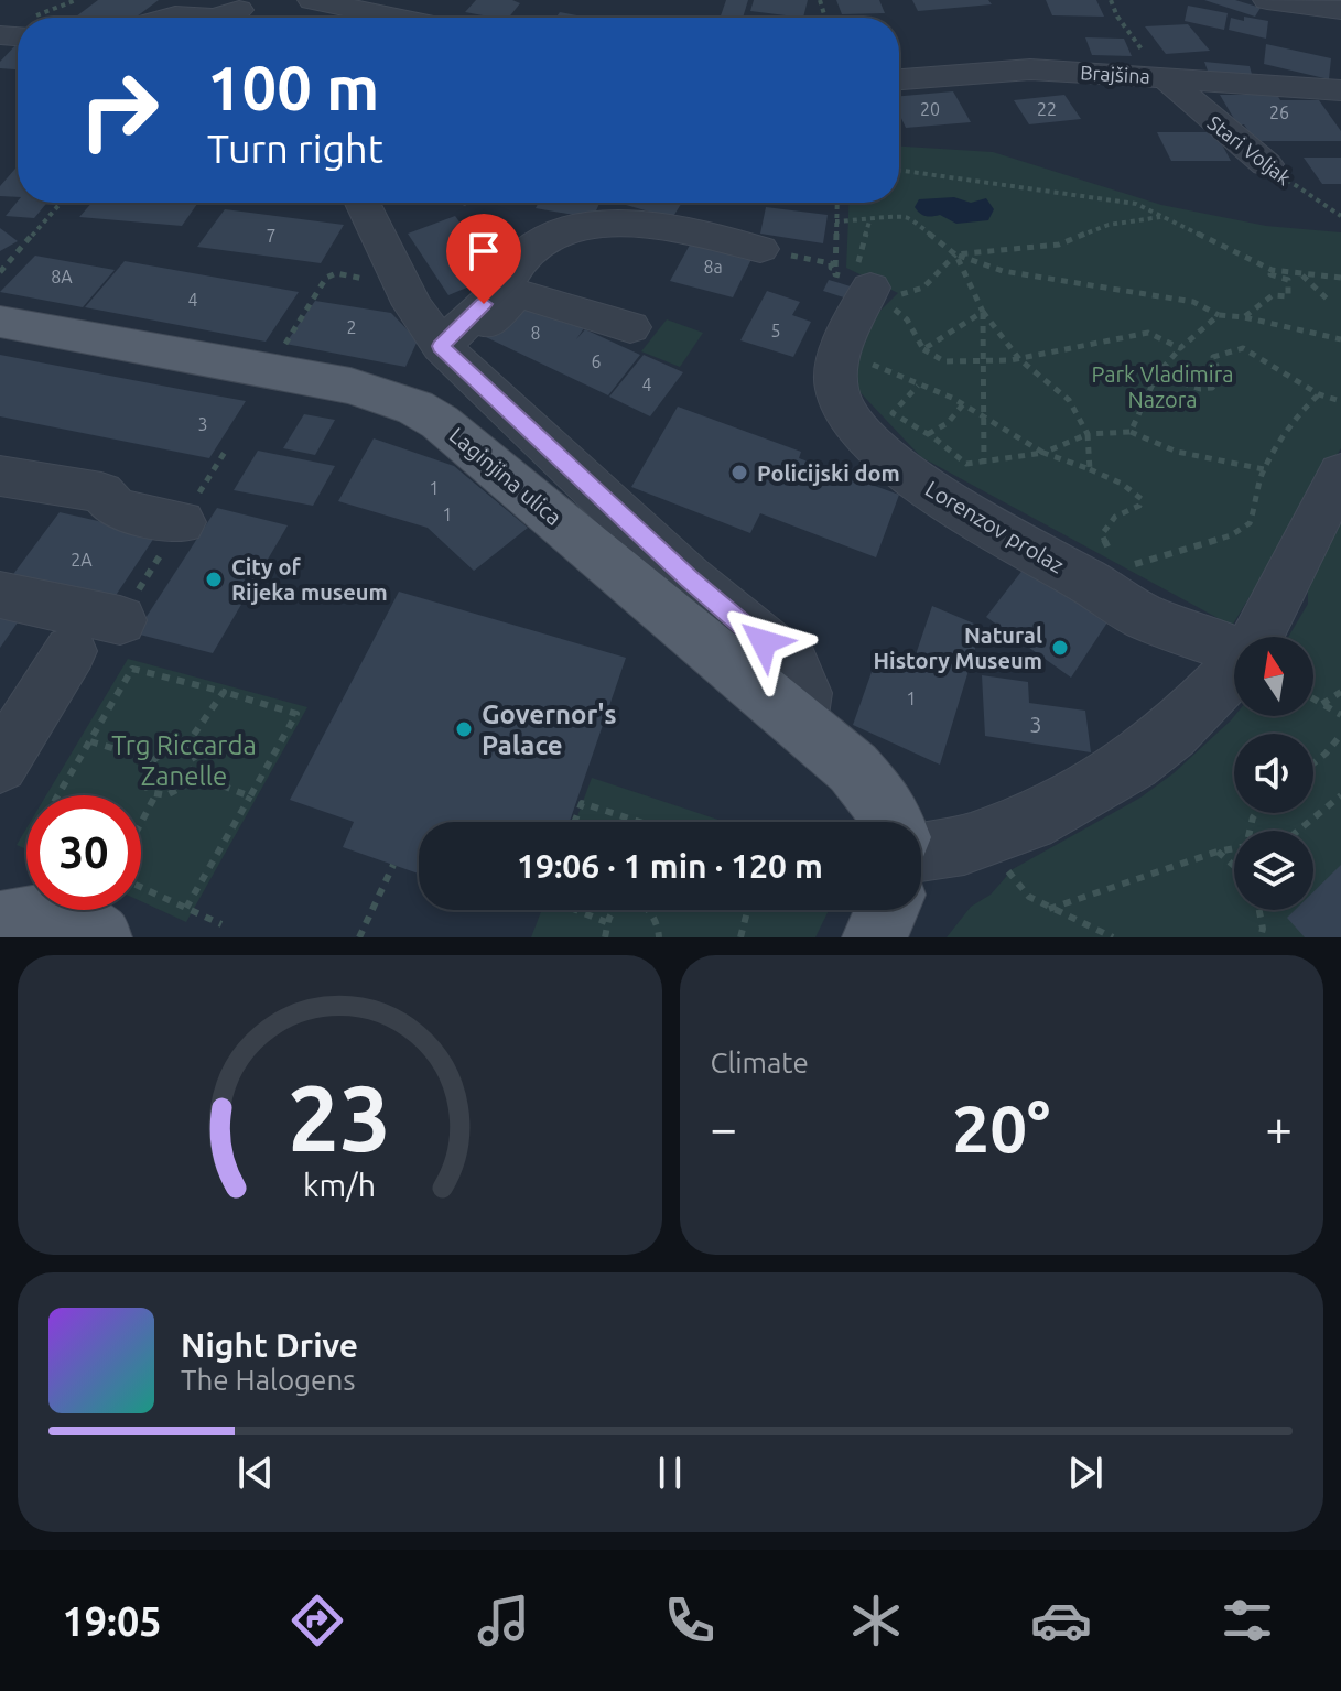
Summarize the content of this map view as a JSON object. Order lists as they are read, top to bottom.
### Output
{
  "streets": {
    "main road": ["Laginjina ulica"],
    "street": ["Brajšina", "Stari Voljak", "Lorenzov prolaz"]
  },
  "crossings": [
    ["Brajšina", "Stari Voljak"]
  ],
  "parks": ["Park Vladimira Nazora", "Trg Riccarda Zanelle"],
  "places": [
    "Policijski dom",
    "City of Rijeka museum",
    "Natural History Museum",
    "Governor's Palace"
  ],
  "house_numbers": [
    "20",
    "22",
    "26",
    "7",
    "8a",
    "8A",
    "4",
    "2",
    "5",
    "8",
    "6",
    "4",
    "3",
    "1",
    "1",
    "2A",
    "1",
    "3"
  ],
  "north": "top",
  "page": {
    "turn": ["100 m", "Turn right"],
    "limit": "30",
    "trip": "19:06 · 1 min · 120 m",
    "tile": "Climate",
    "heat": ["−", "20°", "+"],
    "song": ["Night Drive", "The Halogens"],
    "tabs": "19:05",
    "gauge": ["23", "km/h"]
  }
}
